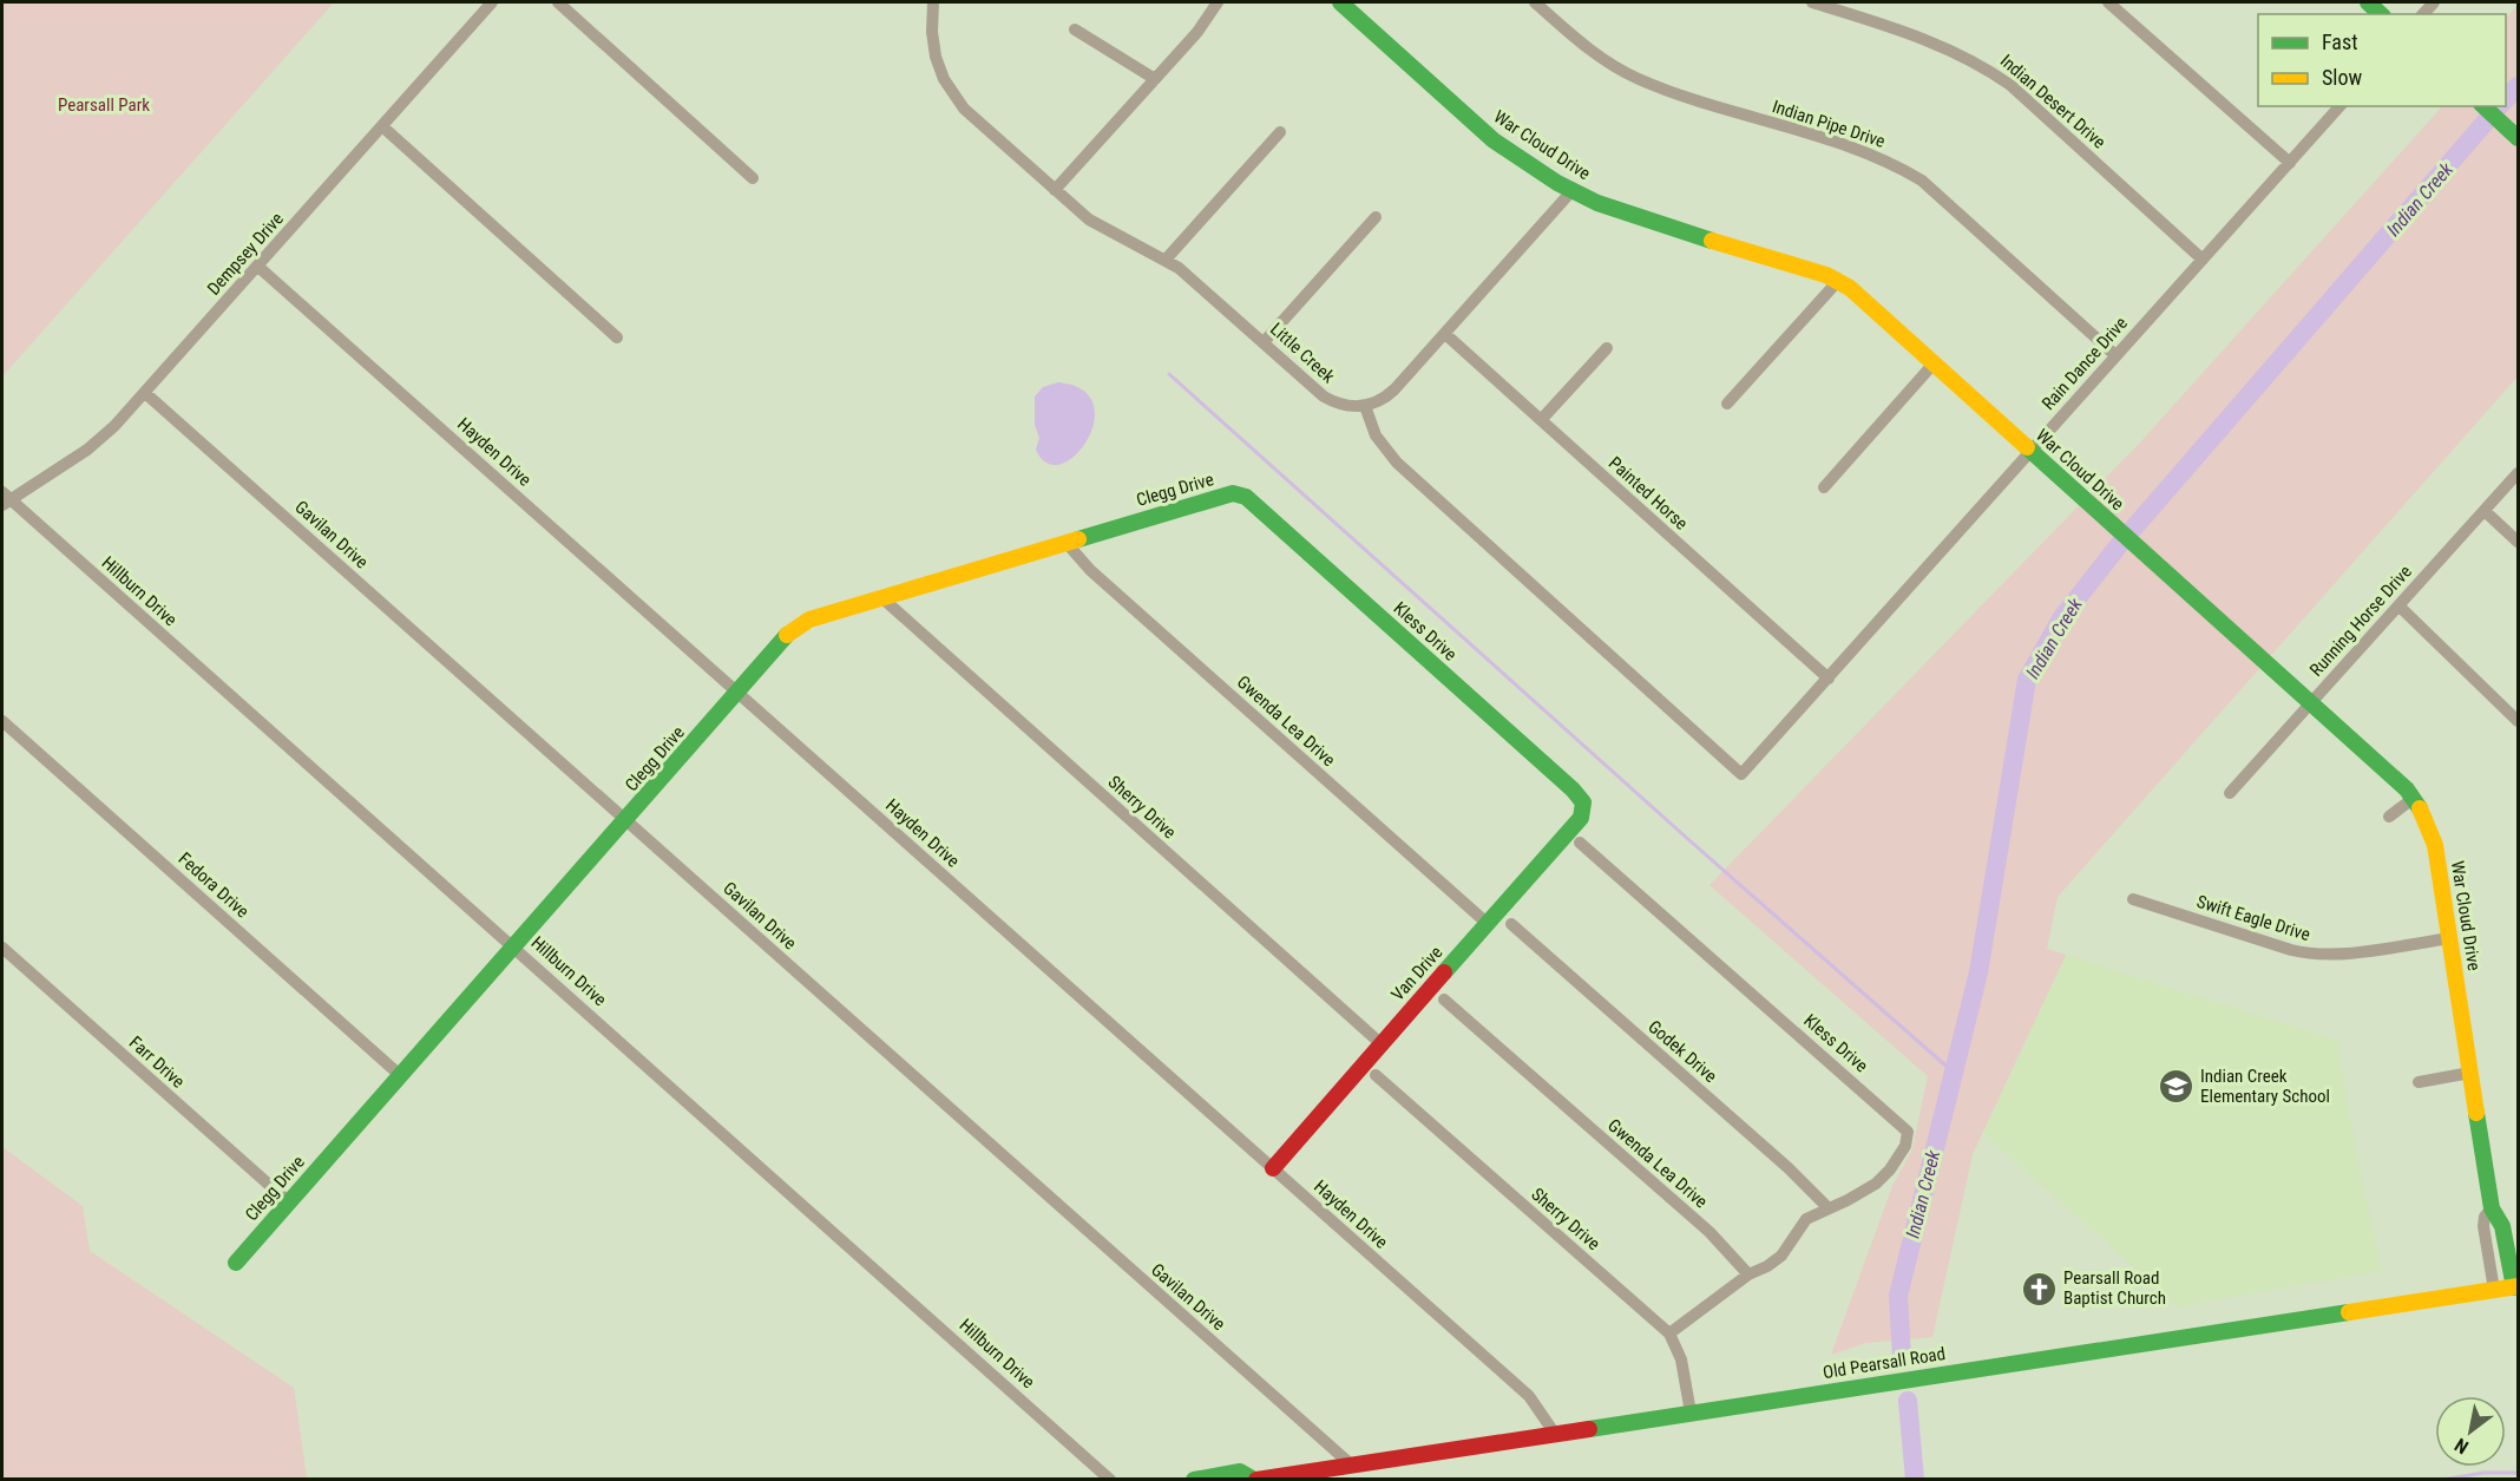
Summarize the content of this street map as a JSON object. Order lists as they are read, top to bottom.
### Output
{
  "streets": {
    "street": [
      "Indian Desert Drive",
      "Indian Pipe Drive",
      "War Cloud Drive",
      "Dempsey Drive",
      "Little Creek",
      "Rain Dance Drive",
      "Hayden Drive",
      "Clegg Drive",
      "Painted Horse",
      "Gavilan Drive",
      "Hillburn Drive",
      "Running Horse Drive",
      "Kless Drive",
      "Gwenda Lea Drive",
      "Sherry Drive",
      "Fedora Drive",
      "Swift Eagle Drive",
      "Van Drive",
      "Godek Drive",
      "Farr Drive",
      "Old Pearsall Road"
    ]
  },
  "crossings": [
    ["Indian Desert Drive", "Rain Dance Drive"],
    ["Indian Pipe Drive", "Rain Dance Drive"],
    ["War Cloud Drive", "Rain Dance Drive"],
    ["War Cloud Drive", "Running Horse Drive"],
    ["War Cloud Drive", "Swift Eagle Drive"],
    ["War Cloud Drive", "Old Pearsall Road"],
    ["Dempsey Drive", "Hayden Drive"],
    ["Dempsey Drive", "Gavilan Drive"],
    ["Dempsey Drive", "Hillburn Drive"],
    ["Little Creek", "Rain Dance Drive"],
    ["Rain Dance Drive", "Painted Horse"],
    ["Hayden Drive", "Clegg Drive"],
    ["Hayden Drive", "Van Drive"],
    ["Hayden Drive", "Old Pearsall Road"],
    ["Clegg Drive", "Gavilan Drive"],
    ["Clegg Drive", "Hillburn Drive"],
    ["Clegg Drive", "Kless Drive"],
    ["Clegg Drive", "Gwenda Lea Drive"],
    ["Clegg Drive", "Sherry Drive"],
    ["Clegg Drive", "Fedora Drive"],
    ["Clegg Drive", "Farr Drive"],
    ["Gavilan Drive", "Old Pearsall Road"],
    ["Kless Drive", "Van Drive"],
    ["Kless Drive", "Godek Drive"],
    ["Gwenda Lea Drive", "Van Drive"],
    ["Sherry Drive", "Van Drive"],
    ["Sherry Drive", "Old Pearsall Road"]
  ],
  "water": ["Indian Creek"],
  "parks": ["Pearsall Park"],
  "places": {
    "school or university": ["Indian Creek Elementary School"],
    "church": ["Pearsall Road Baptist Church"]
  },
  "legend": ["Fast", "Slow"],
  "north": "bottom left"
}
